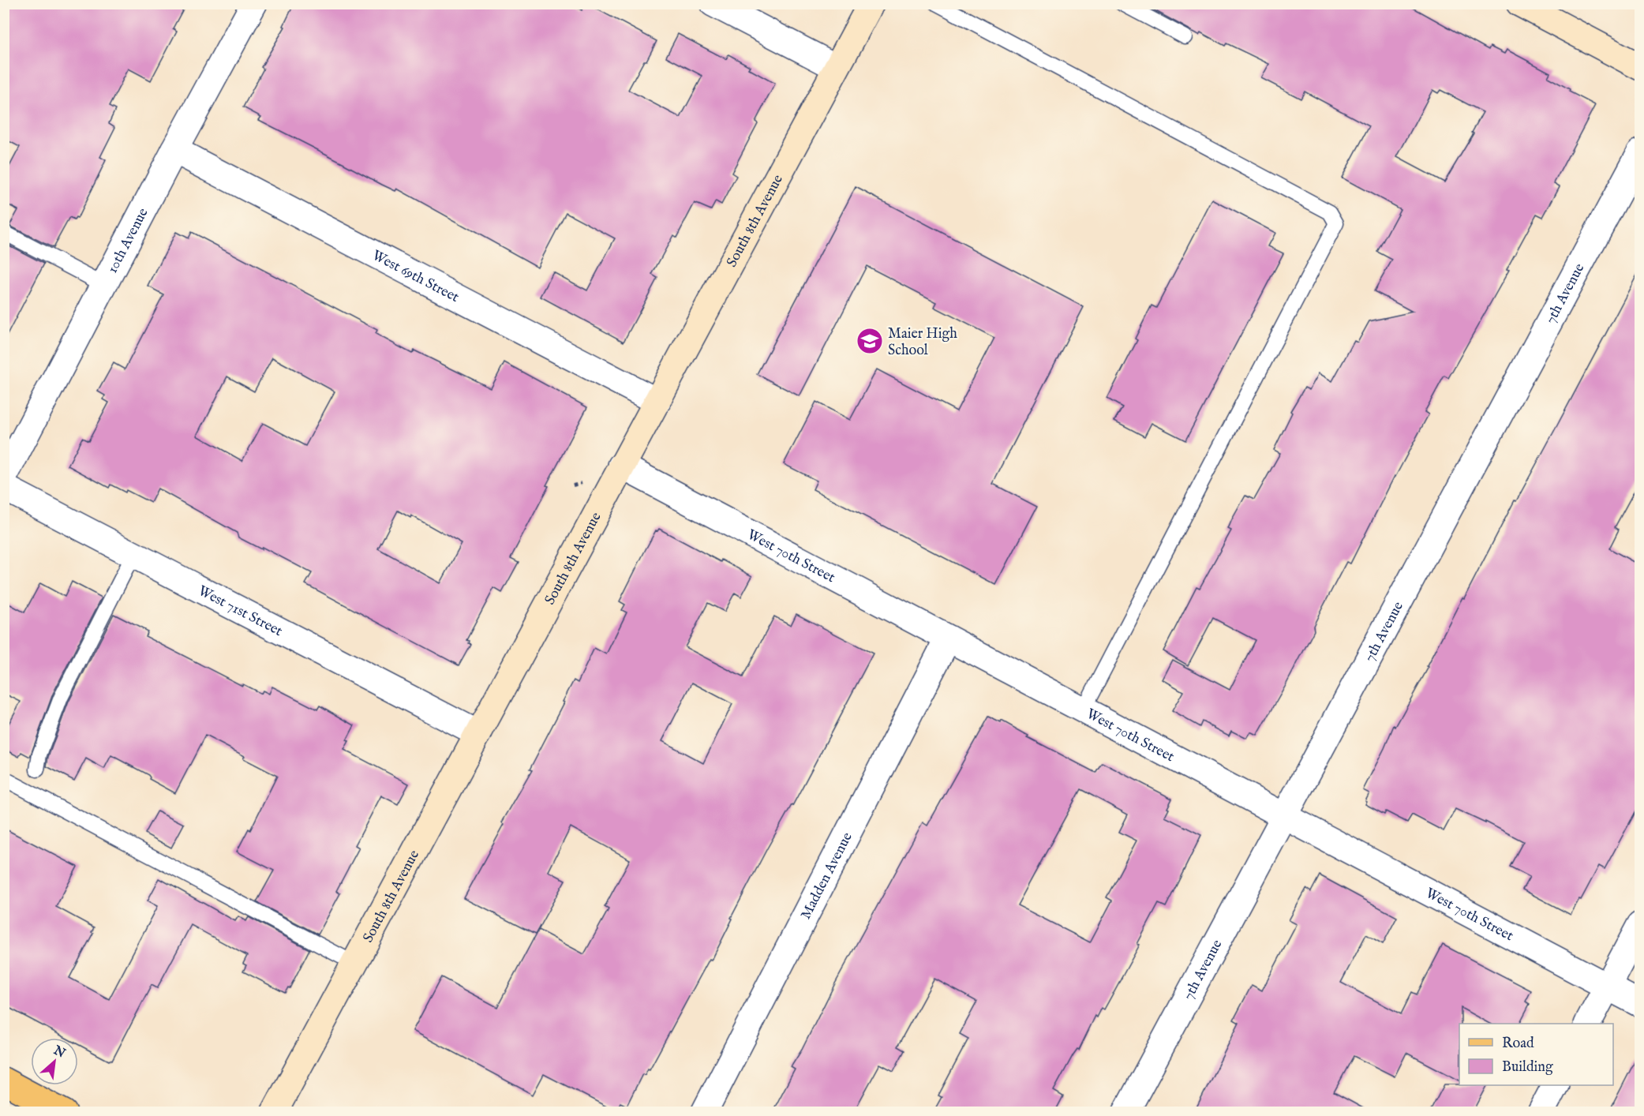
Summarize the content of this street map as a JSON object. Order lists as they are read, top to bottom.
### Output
{
  "streets": {
    "street": [
      "South 8th Avenue",
      "10th Avenue",
      "West 69th Street",
      "7th Avenue",
      "West 70th Street",
      "West 71st Street",
      "Madden Avenue"
    ]
  },
  "crossings": [
    ["South 8th Avenue", "West 69th Street"],
    ["South 8th Avenue", "West 70th Street"],
    ["South 8th Avenue", "West 71st Street"],
    ["10th Avenue", "West 69th Street"],
    ["7th Avenue", "West 70th Street"],
    ["West 70th Street", "Madden Avenue"]
  ],
  "places": {
    "school or university": ["Maier High School"]
  },
  "legend": ["Road", "Building"],
  "north": "top right"
}
